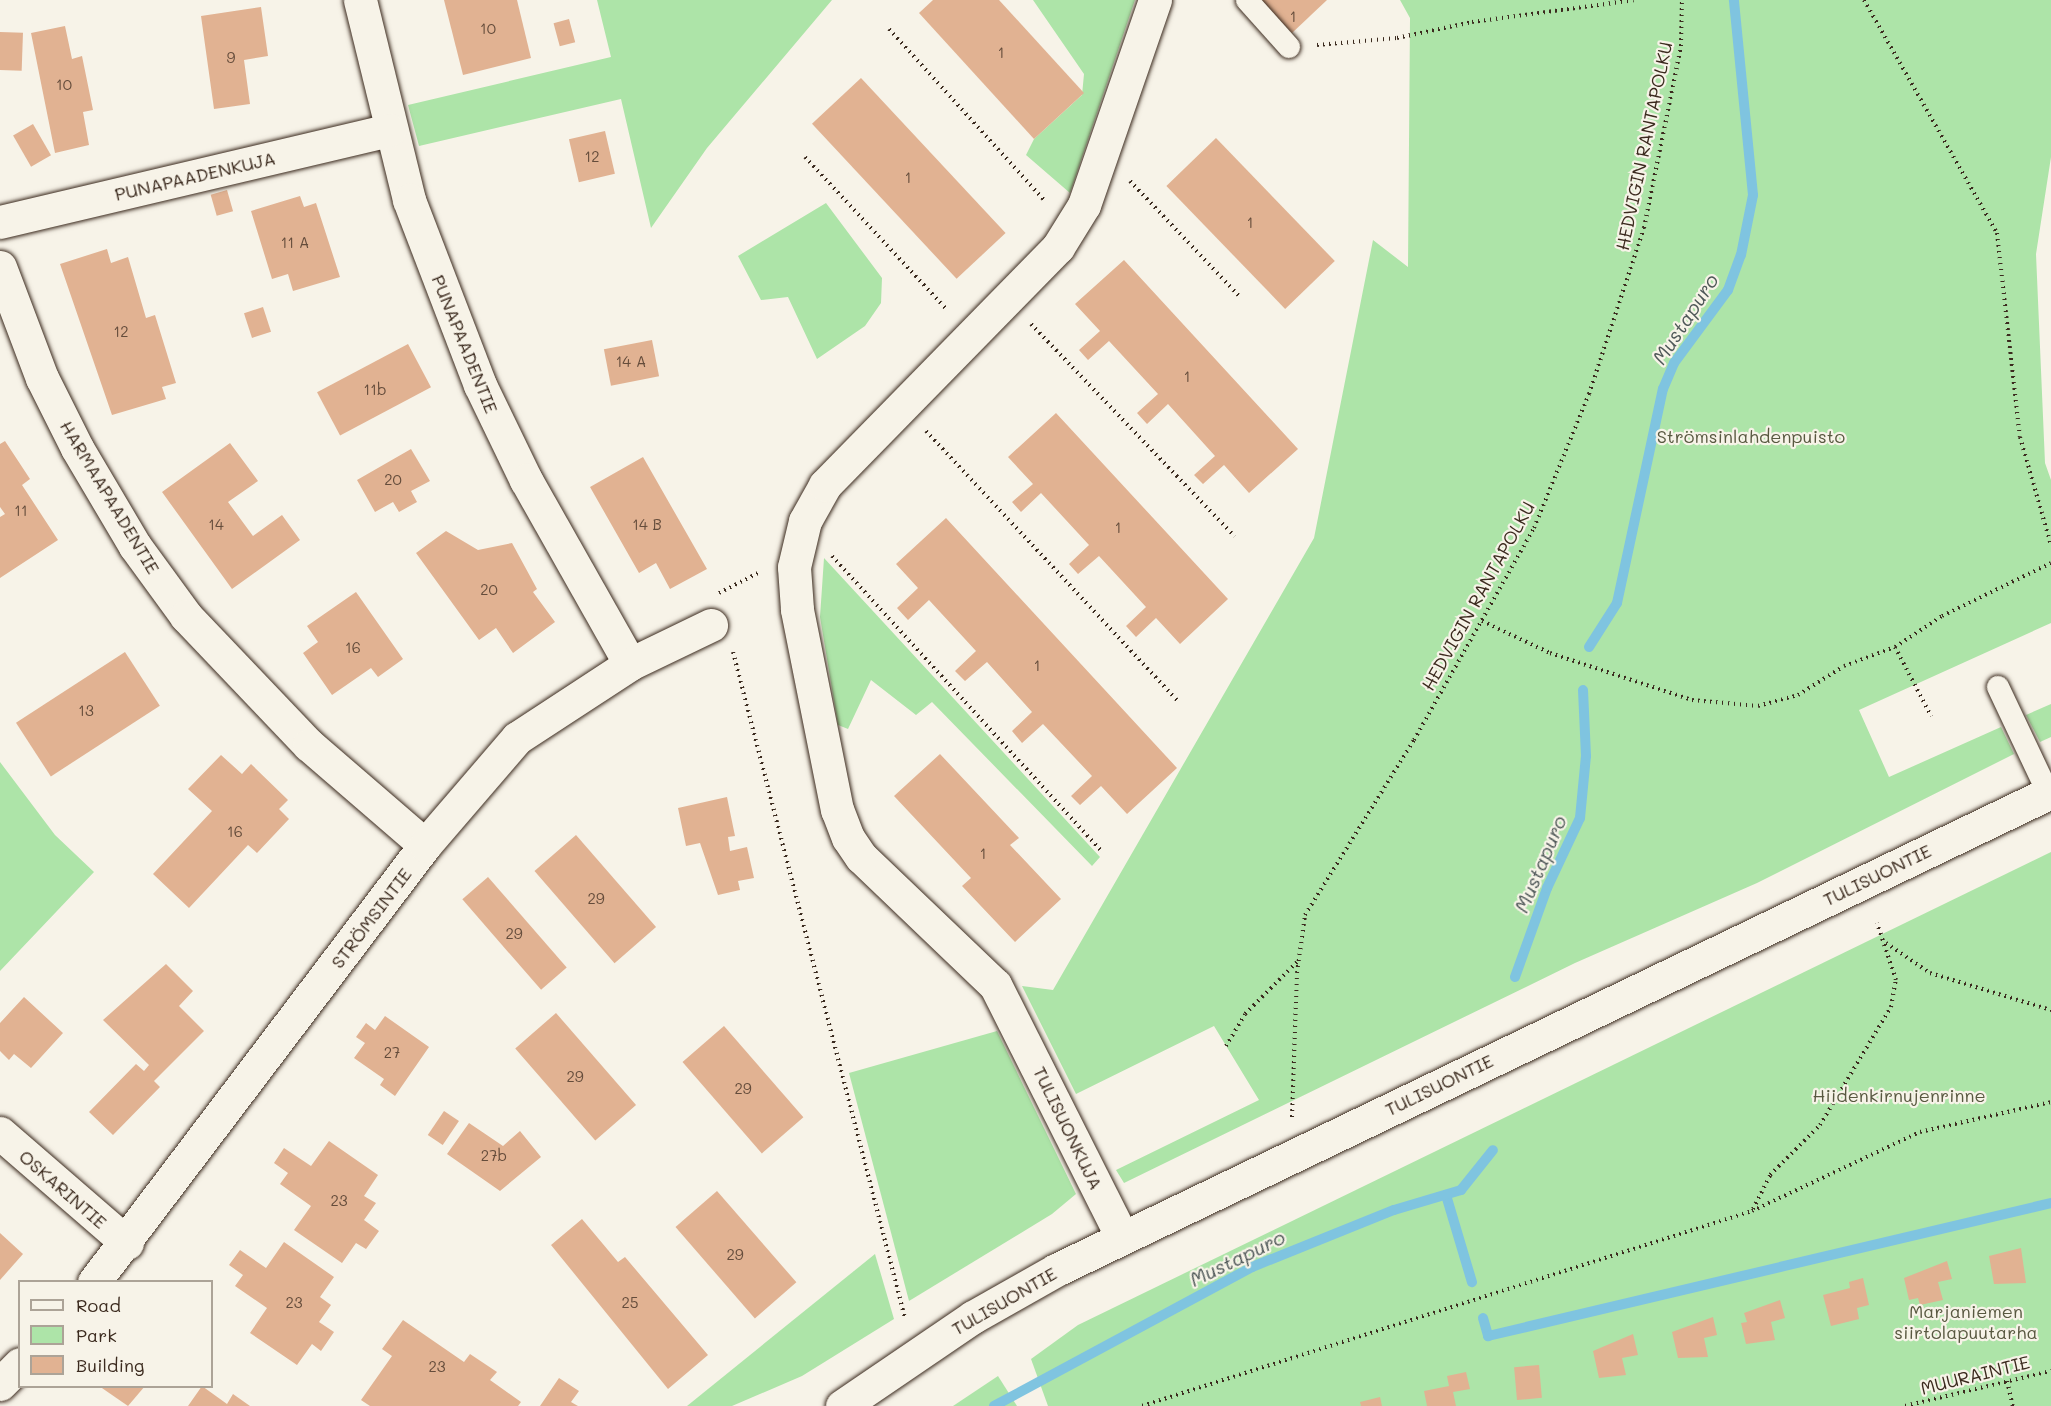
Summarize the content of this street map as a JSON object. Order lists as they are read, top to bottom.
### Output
{
  "streets": {
    "street": [
      "PUNAPAADENKUJA",
      "PUNAPAADENTIE",
      "HARMAAPAADENTIE",
      "TULISUONTIE",
      "STRÖMSINTIE",
      "TULISUONKUJA",
      "OSKARINTIE"
    ],
    "path": ["HEDVIGIN RANTAPOLKU", "MUURAINTIE"]
  },
  "crossings": [
    ["PUNAPAADENKUJA", "PUNAPAADENTIE"],
    ["PUNAPAADENTIE", "STRÖMSINTIE"],
    ["HARMAAPAADENTIE", "STRÖMSINTIE"],
    ["TULISUONTIE", "TULISUONKUJA"],
    ["STRÖMSINTIE", "OSKARINTIE"]
  ],
  "water": ["Mustapuro"],
  "parks": ["Strömsinlahdenpuisto", "Hiidenkirnujenrinne", "Marjaniemen siirtolapuutarha"],
  "house_numbers": [
    "1",
    "10",
    "1",
    "9",
    "10",
    "12",
    "1",
    "1",
    "11 A",
    "12",
    "14 A",
    "1",
    "11b",
    "20",
    "11",
    "14",
    "14 B",
    "1",
    "20",
    "16",
    "1",
    "13",
    "16",
    "1",
    "29",
    "29",
    "27",
    "29",
    "29",
    "27b",
    "23",
    "29",
    "23",
    "25",
    "23"
  ],
  "legend": ["Road", "Park", "Building"]
}
